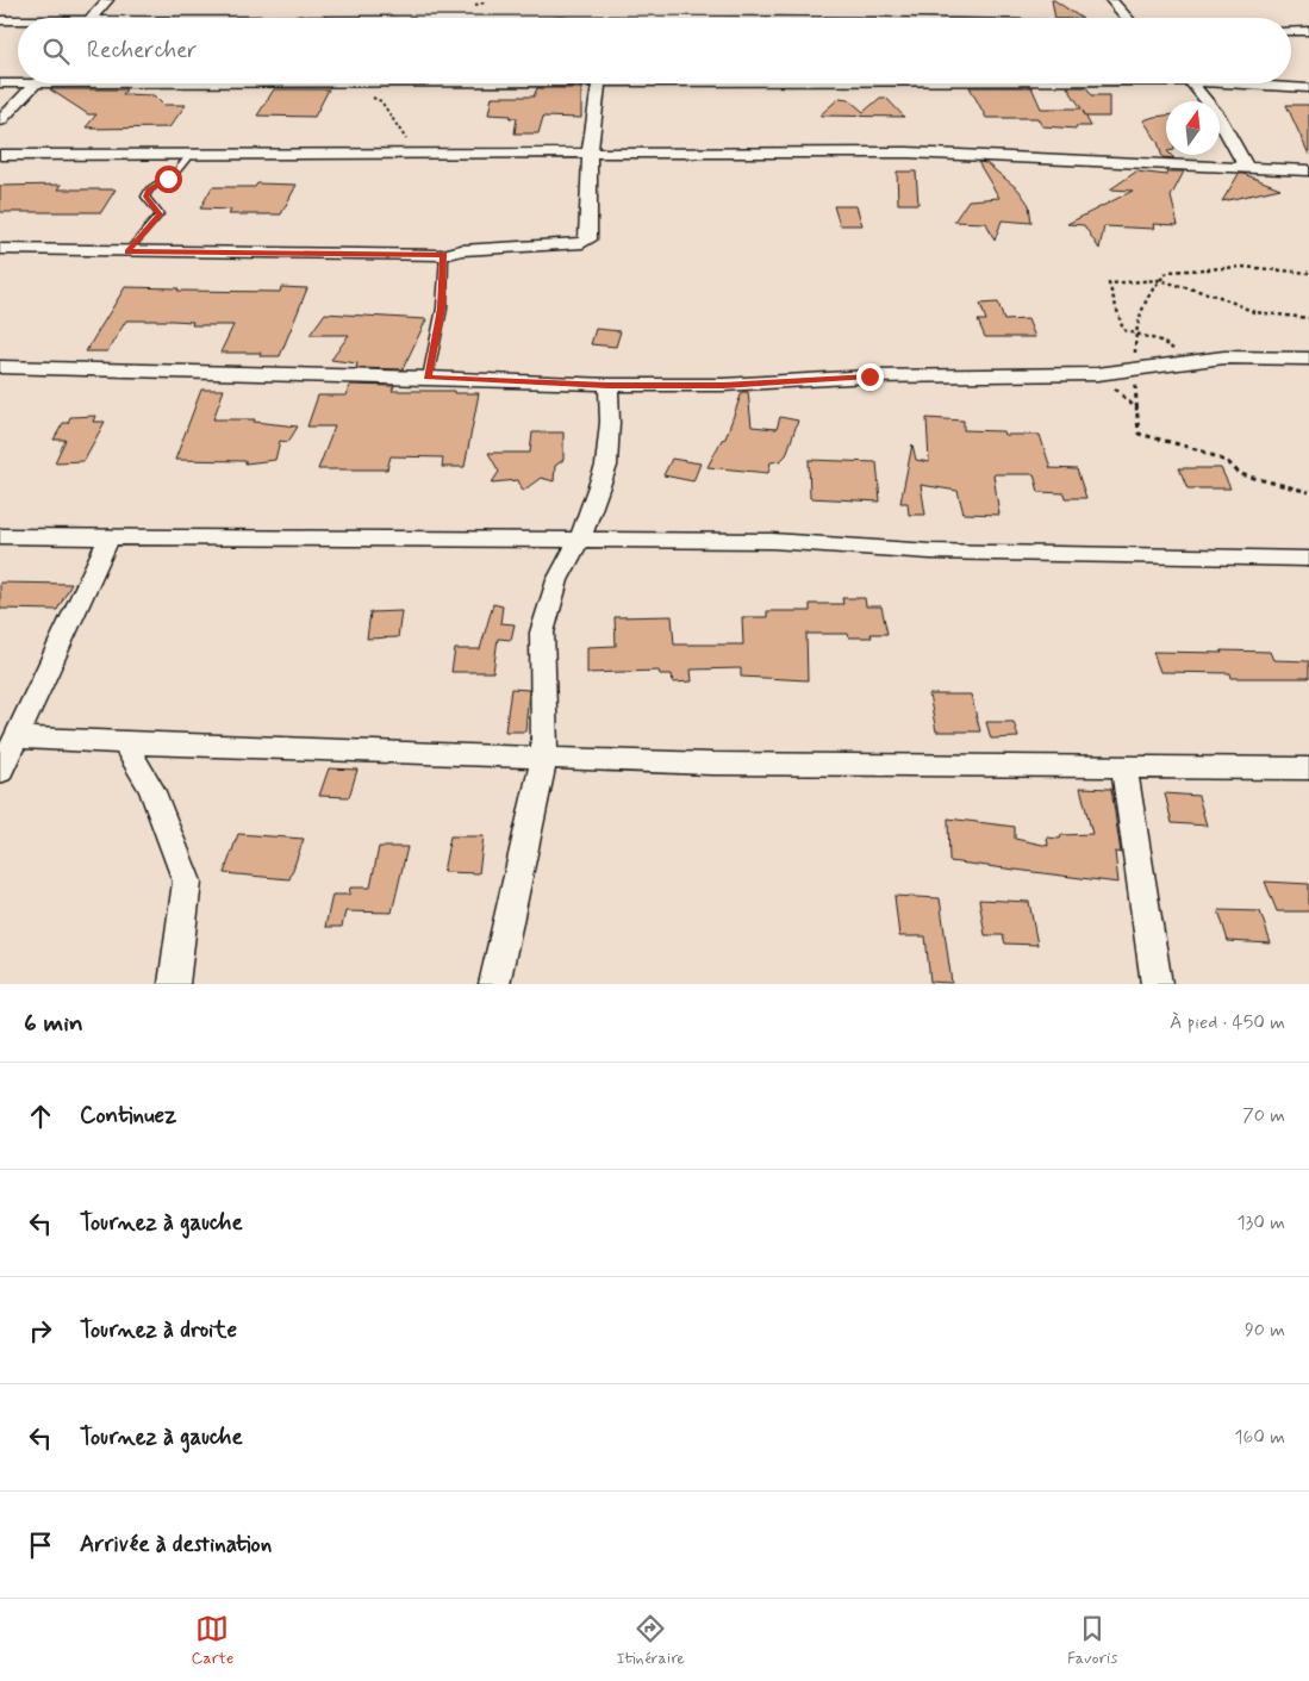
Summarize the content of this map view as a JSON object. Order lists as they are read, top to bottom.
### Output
{
  "north": "top",
  "page": {
    "search": "Rechercher",
    "heading": ["6 min", "À pied · 450 m"],
    "list": [
      ["Continuez", "70 m"],
      ["Tournez à gauche", "130 m"],
      ["Tournez à droite", "90 m"],
      ["Tournez à gauche", "160 m"],
      "Arrivée à destination"
    ],
    "nav": ["Carte", "Itinéraire", "Favoris"]
  }
}
